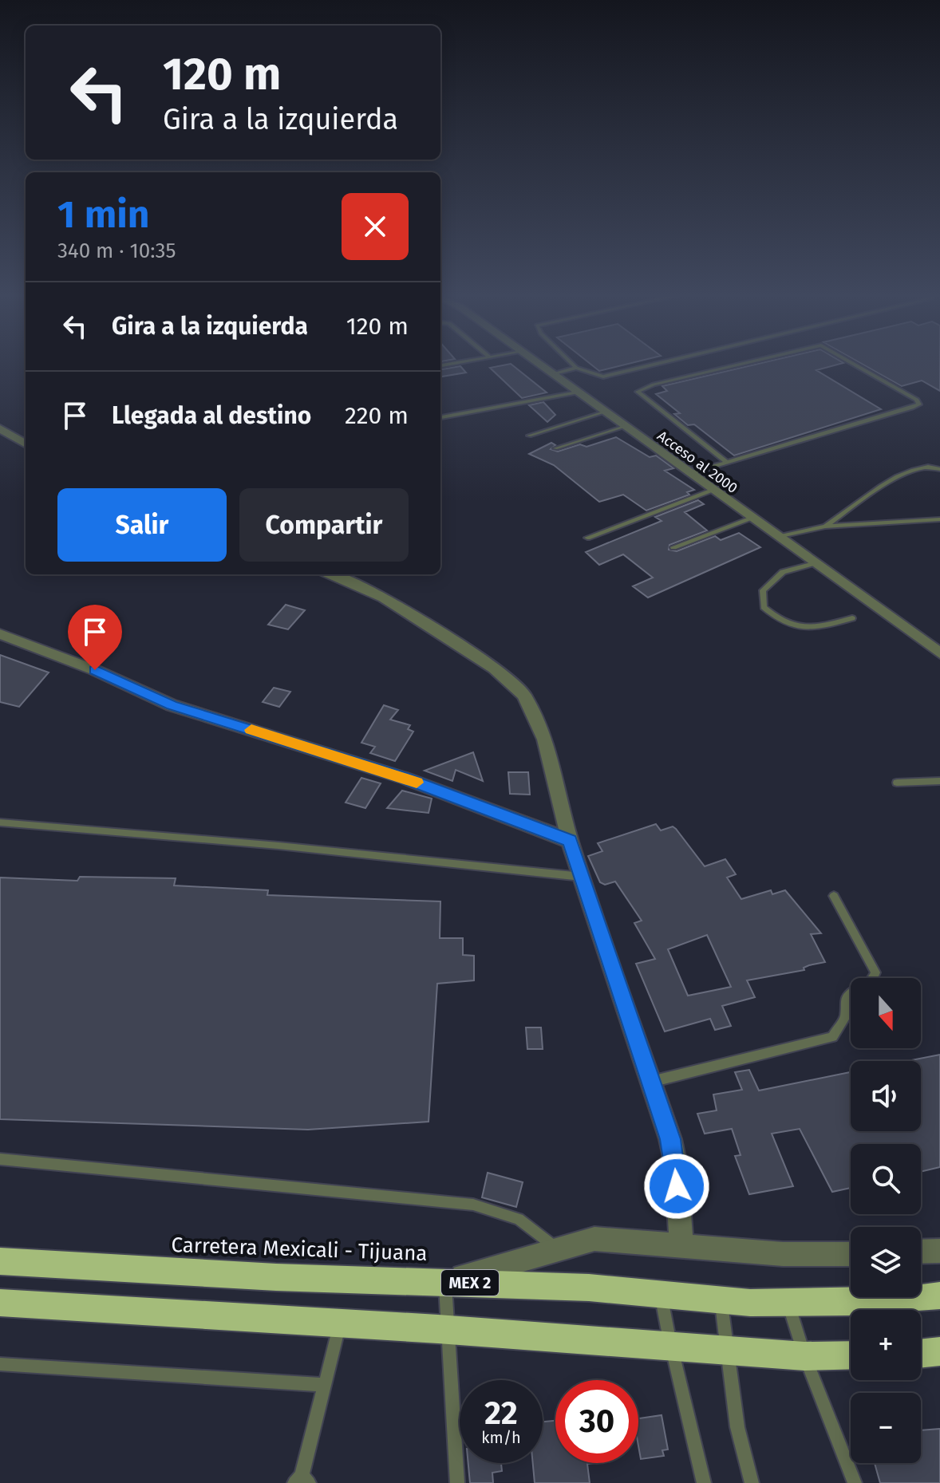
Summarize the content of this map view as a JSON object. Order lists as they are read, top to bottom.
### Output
{
  "streets": {
    "highway": ["Carretera Mexicali - Tijuana", "MEX 2"],
    "street": ["Acceso al 2000"]
  },
  "north": "bottom",
  "page": {
    "turn": ["120 m", "Gira a la izquierda"],
    "heading": ["1 min", "340 m · 10:35"],
    "list": [
      {
        "name": "Gira a la izquierda",
        "value": "120 m"
      },
      {
        "name": "Llegada al destino",
        "value": "220 m"
      }
    ],
    "buttons": ["Salir", "Compartir"],
    "map_buttons": ["+", "−"],
    "speed": "22 km/h",
    "limit": "30"
  }
}
